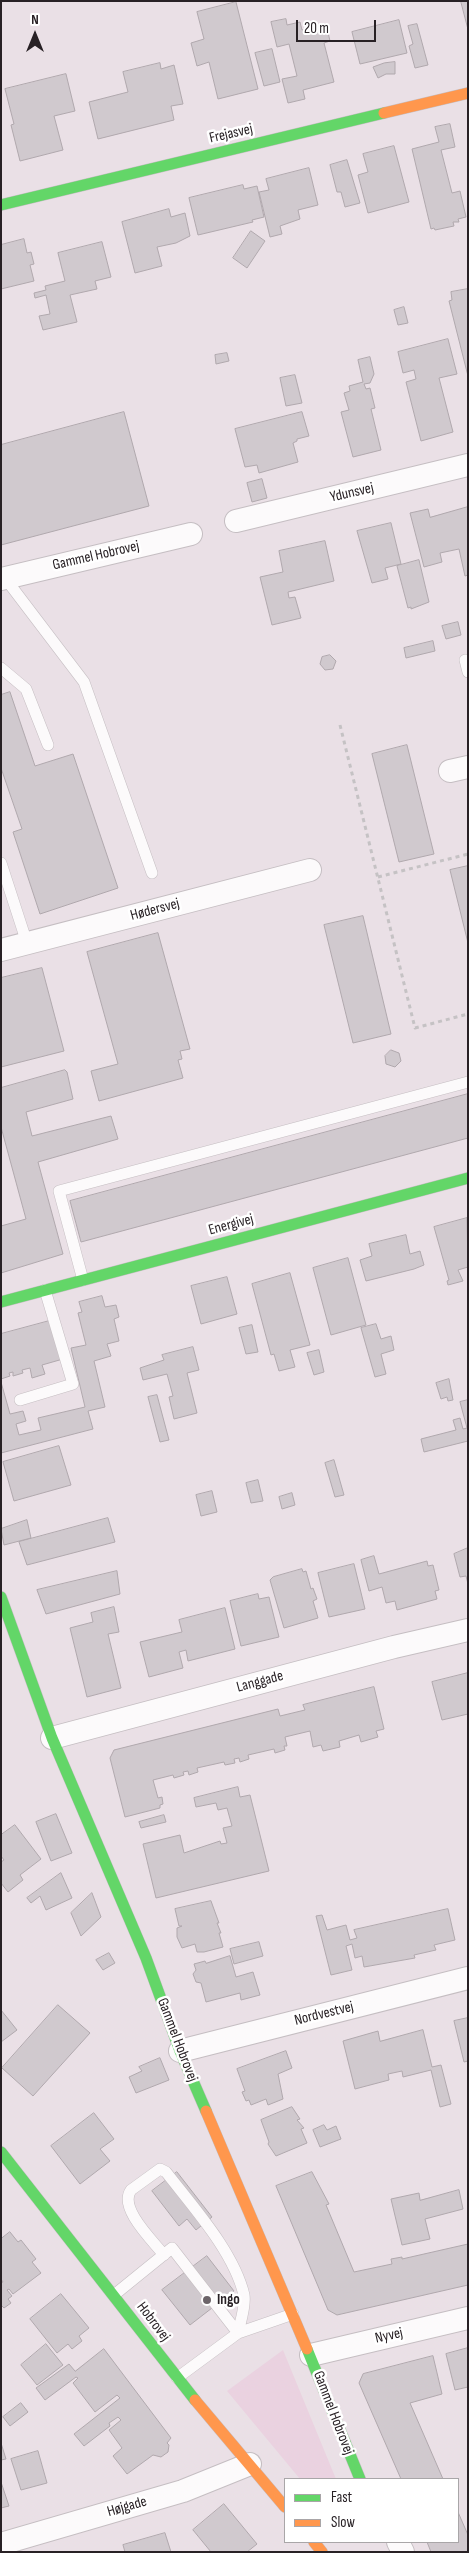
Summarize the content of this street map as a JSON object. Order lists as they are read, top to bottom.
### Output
{
  "streets": {
    "street": [
      "Frejasvej",
      "Ydunsvej",
      "Gammel Hobrovej",
      "Hødersvej",
      "Energivej",
      "Langgade",
      "Nordvestvej",
      "Hobrovej",
      "Nyvej",
      "Højgade"
    ]
  },
  "crossings": [
    ["Gammel Hobrovej", "Langgade"],
    ["Gammel Hobrovej", "Nordvestvej"],
    ["Gammel Hobrovej", "Nyvej"],
    ["Hobrovej", "Højgade"]
  ],
  "places": ["Ingo"],
  "legend": ["Fast", "Slow"],
  "scale_bar": "20 m",
  "north": "top"
}
